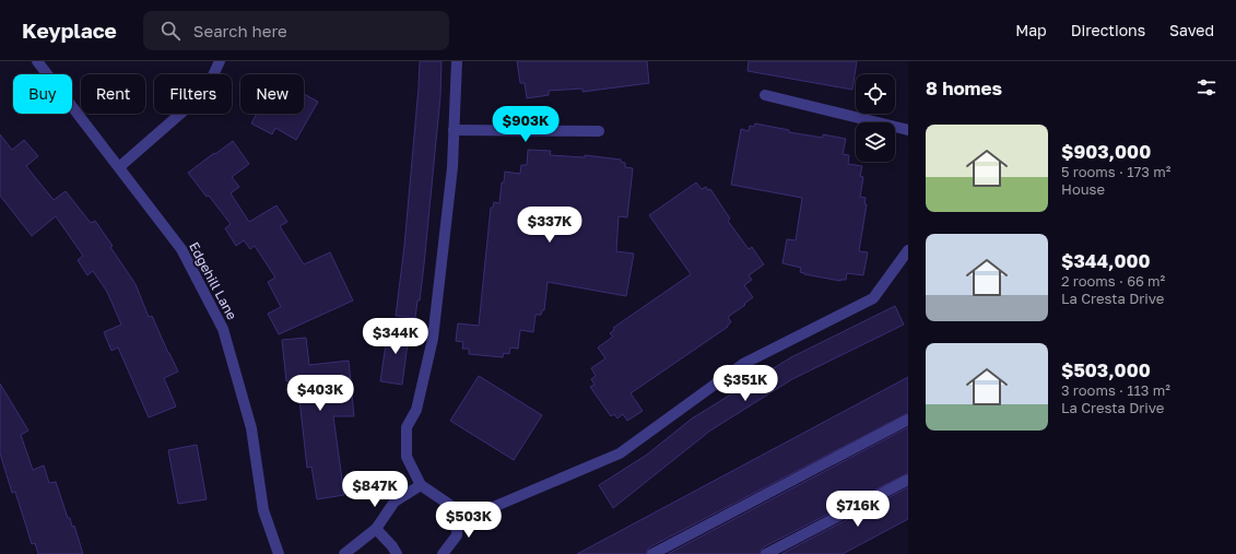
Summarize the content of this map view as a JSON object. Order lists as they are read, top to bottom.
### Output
{
  "streets": {
    "street": ["Edgehill Lane"]
  },
  "page": {
    "header": "Keyplace",
    "search": "Search here",
    "nav": ["Map", "Directions", "Saved"],
    "heading": "8 homes",
    "chip": [
      "Buy",
      "Rent",
      "Filters",
      "New"
    ],
    "price": [
      "$903K",
      "$337K",
      "$344K",
      "$351K",
      "$403K",
      "$847K",
      "$716K",
      "$503K"
    ],
    "list": [
      {
        "name": "$903,000",
        "note": "5 rooms · 173 m² · House"
      },
      {
        "name": "$344,000",
        "note": "2 rooms · 66 m² · La Cresta Drive"
      },
      {
        "name": "$503,000",
        "note": "3 rooms · 113 m² · La Cresta Drive"
      }
    ]
  }
}
